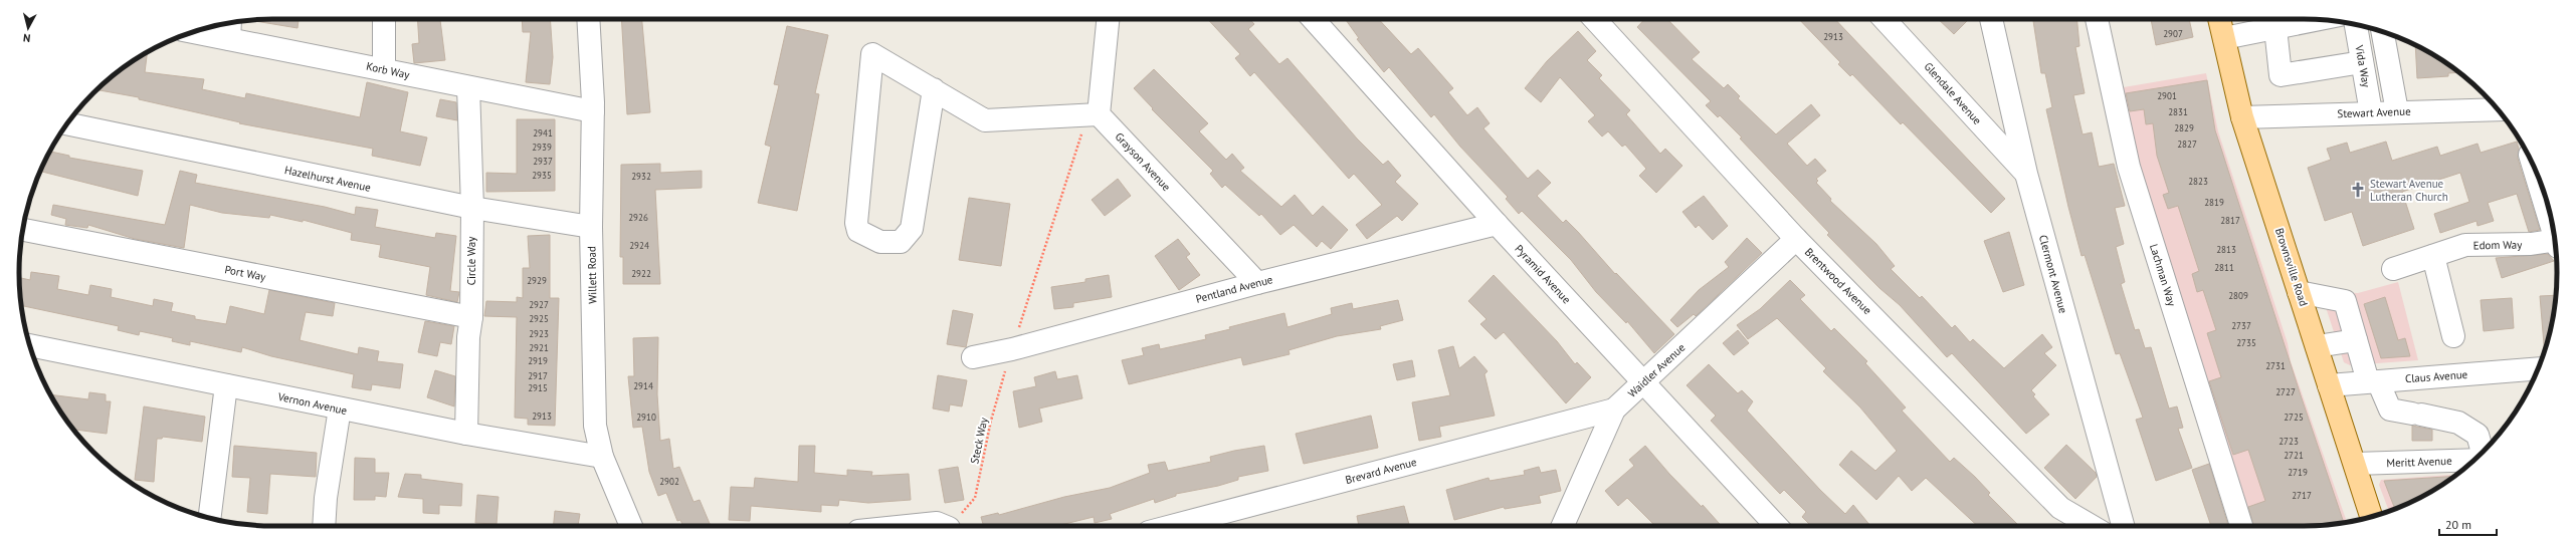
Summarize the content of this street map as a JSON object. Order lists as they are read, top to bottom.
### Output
{
  "streets": {
    "main road": ["Brownsville Road"],
    "street": [
      "Vida Way",
      "Korb Way",
      "Glendale Avenue",
      "Stewart Avenue",
      "Grayson Avenue",
      "Hazelhurst Avenue",
      "Edom Way",
      "Circle Way",
      "Port Way",
      "Pyramid Avenue",
      "Clermont Avenue",
      "Willett Road",
      "Lachman Way",
      "Brentwood Avenue",
      "Pentland Avenue",
      "Waidler Avenue",
      "Claus Avenue",
      "Vernon Avenue",
      "Meritt Avenue",
      "Brevard Avenue"
    ],
    "path": ["Steck Way"]
  },
  "crossings": [
    ["Vida Way", "Stewart Avenue"],
    ["Korb Way", "Circle Way"],
    ["Korb Way", "Willett Road"],
    ["Glendale Avenue", "Clermont Avenue"],
    ["Stewart Avenue", "Brownsville Road"],
    ["Grayson Avenue", "Pentland Avenue"],
    ["Grayson Avenue", "Steck Way"],
    ["Hazelhurst Avenue", "Circle Way"],
    ["Hazelhurst Avenue", "Willett Road"],
    ["Circle Way", "Port Way"],
    ["Circle Way", "Vernon Avenue"],
    ["Brownsville Road", "Claus Avenue"],
    ["Brownsville Road", "Meritt Avenue"],
    ["Pyramid Avenue", "Pentland Avenue"],
    ["Pyramid Avenue", "Waidler Avenue"],
    ["Willett Road", "Vernon Avenue"],
    ["Brentwood Avenue", "Waidler Avenue"],
    ["Pentland Avenue", "Steck Way"],
    ["Waidler Avenue", "Brevard Avenue"]
  ],
  "places": {
    "church": ["Stewart Avenue Lutheran Church"]
  },
  "house_numbers": [
    "2907",
    "2913",
    "2901",
    "2831",
    "2829",
    "2941",
    "2827",
    "2939",
    "2937",
    "2935",
    "2932",
    "2823",
    "2819",
    "2926",
    "2817",
    "2924",
    "2813",
    "2811",
    "2922",
    "2929",
    "2809",
    "2927",
    "2925",
    "2737",
    "2923",
    "2735",
    "2921",
    "2919",
    "2731",
    "2917",
    "2914",
    "2915",
    "2727",
    "2913",
    "2910",
    "2725",
    "2723",
    "2721",
    "2719",
    "2902",
    "2717"
  ],
  "scale_bar": "20 m",
  "north": "bottom"
}
